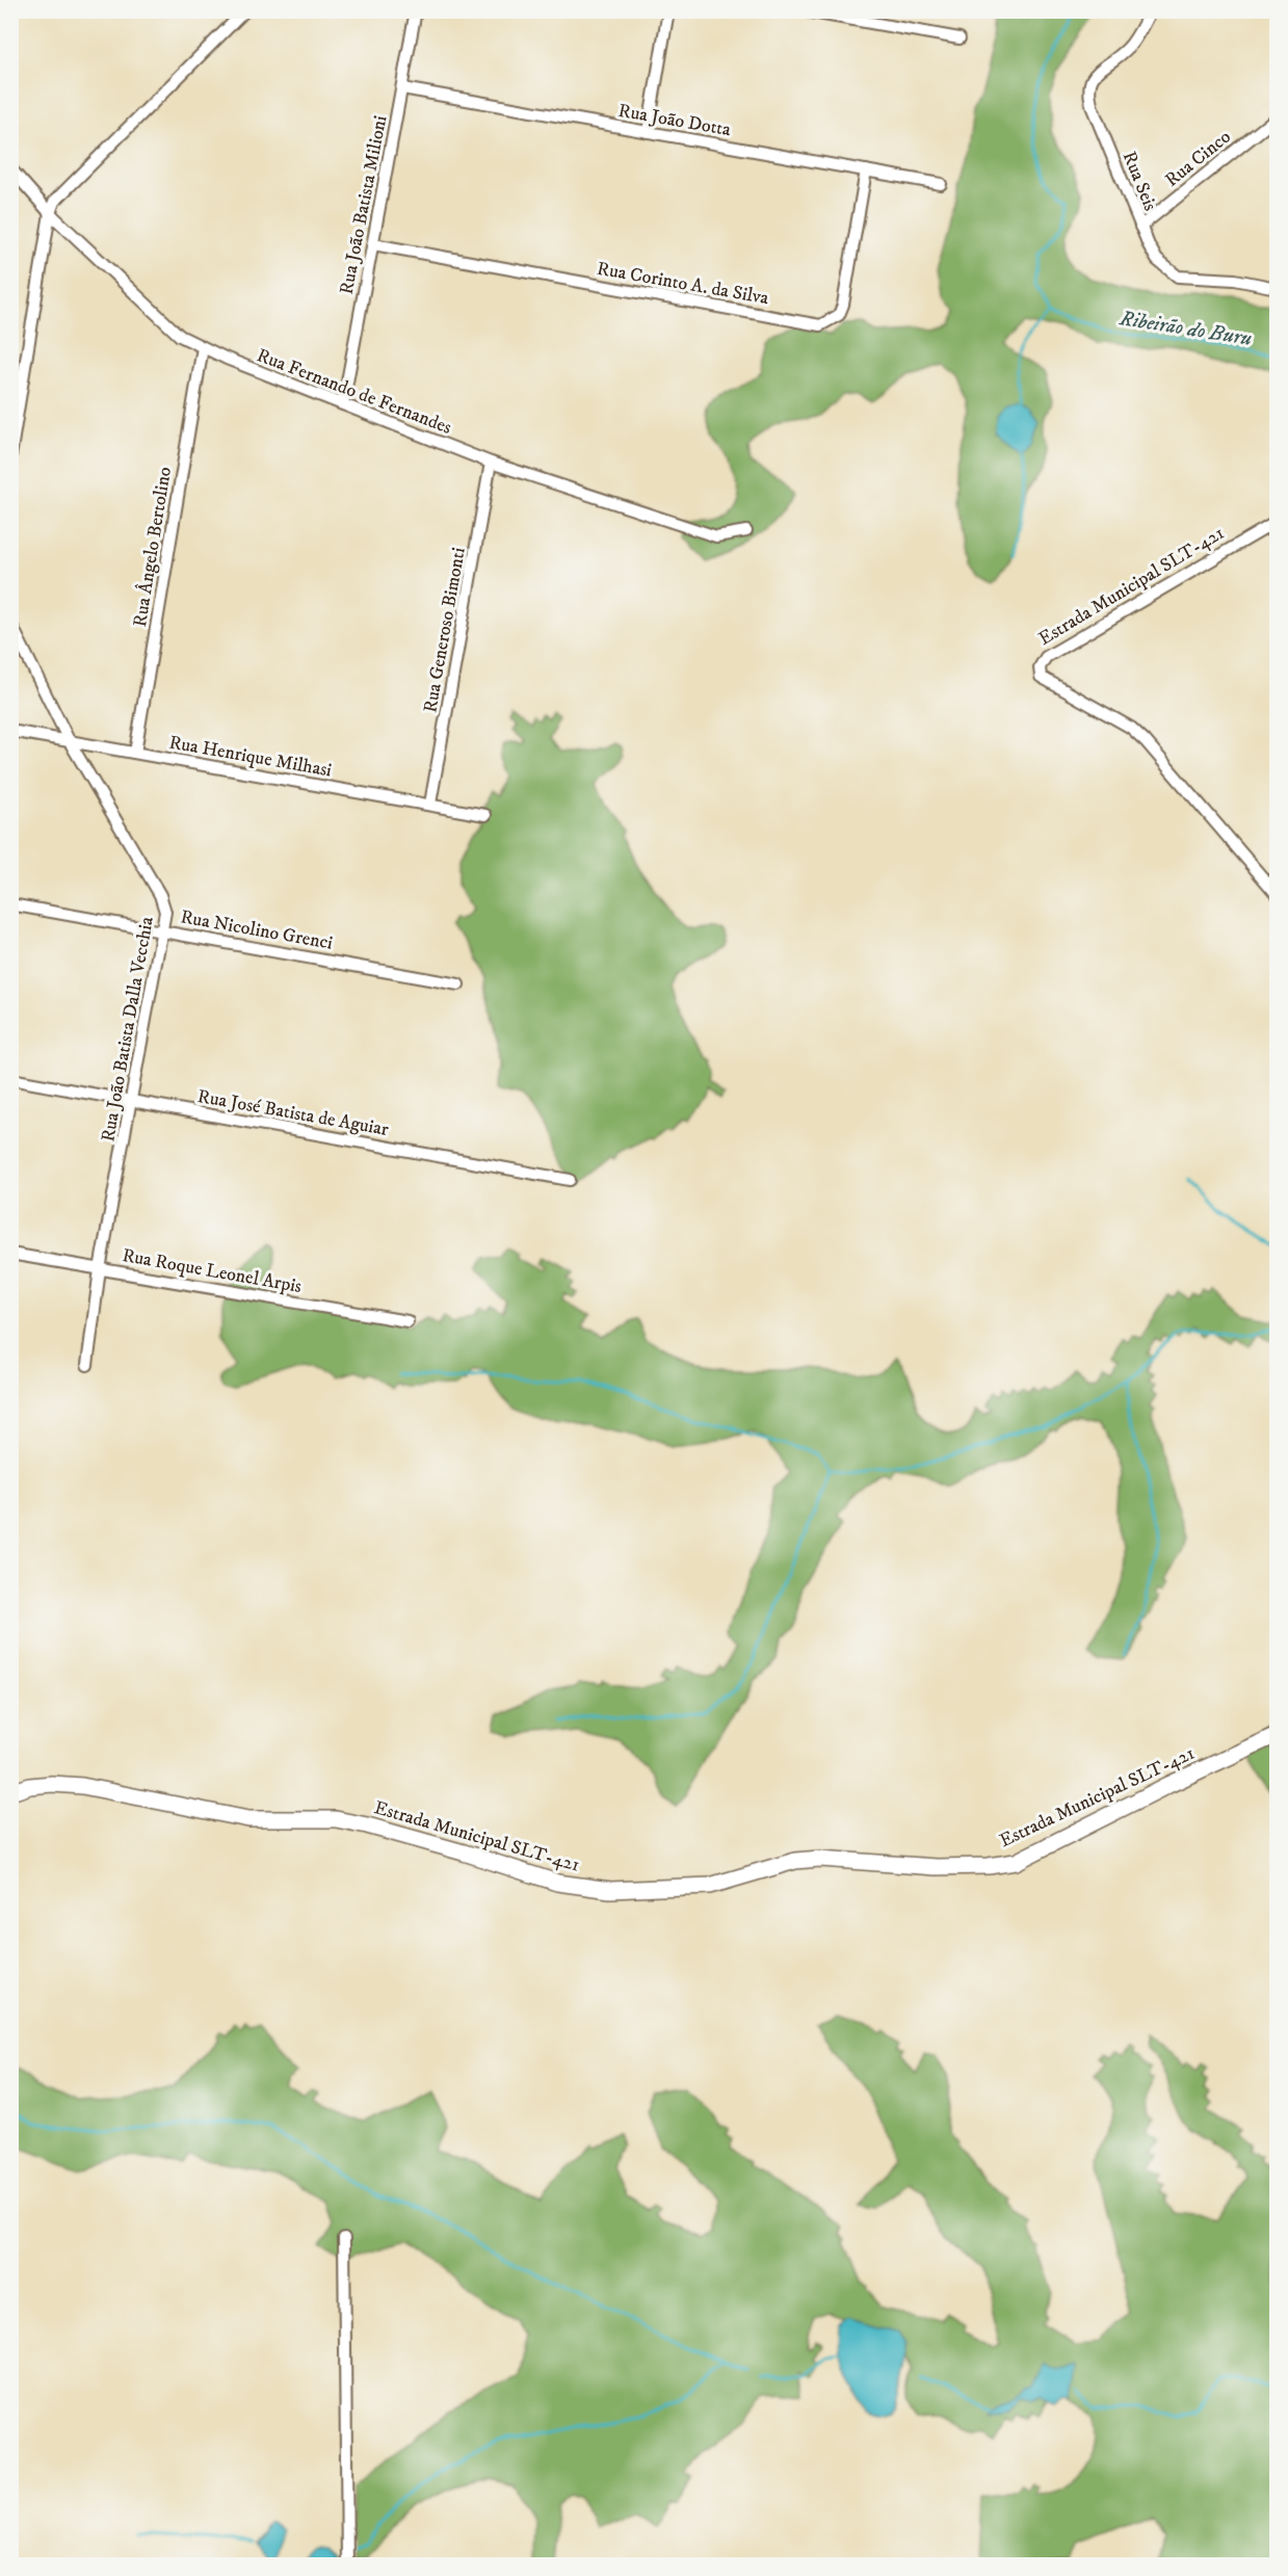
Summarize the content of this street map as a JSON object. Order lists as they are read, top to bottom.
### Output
{
  "streets": {
    "street": [
      "Rua João Dotta",
      "Rua Cinco",
      "Rua Seis",
      "Rua João Batista Milioni",
      "Rua Corinto A. da Silva",
      "Rua Fernando de Fernandes",
      "Rua Ângelo Bertolino",
      "Estrada Municipal SLT-421",
      "Rua Generoso Bimonti",
      "Rua Henrique Milhasi",
      "Rua Nicolino Grenci",
      "Rua João Batista Dalla Vecchia",
      "Rua José Batista de Aguiar",
      "Rua Roque Leonel Arpis"
    ]
  },
  "crossings": [
    ["Rua João Dotta", "Rua João Batista Milioni"],
    ["Rua João Dotta", "Rua Corinto A. da Silva"],
    ["Rua Cinco", "Rua Seis"],
    ["Rua João Batista Milioni", "Rua Corinto A. da Silva"],
    ["Rua João Batista Milioni", "Rua Fernando de Fernandes"],
    ["Rua Fernando de Fernandes", "Rua Ângelo Bertolino"],
    ["Rua Fernando de Fernandes", "Rua Generoso Bimonti"],
    ["Rua Ângelo Bertolino", "Rua Henrique Milhasi"],
    ["Rua Generoso Bimonti", "Rua Henrique Milhasi"],
    ["Rua Henrique Milhasi", "Rua João Batista Dalla Vecchia"],
    ["Rua Nicolino Grenci", "Rua João Batista Dalla Vecchia"],
    ["Rua João Batista Dalla Vecchia", "Rua José Batista de Aguiar"],
    ["Rua João Batista Dalla Vecchia", "Rua Roque Leonel Arpis"]
  ],
  "water": ["Ribeirão do Buru"]
}
